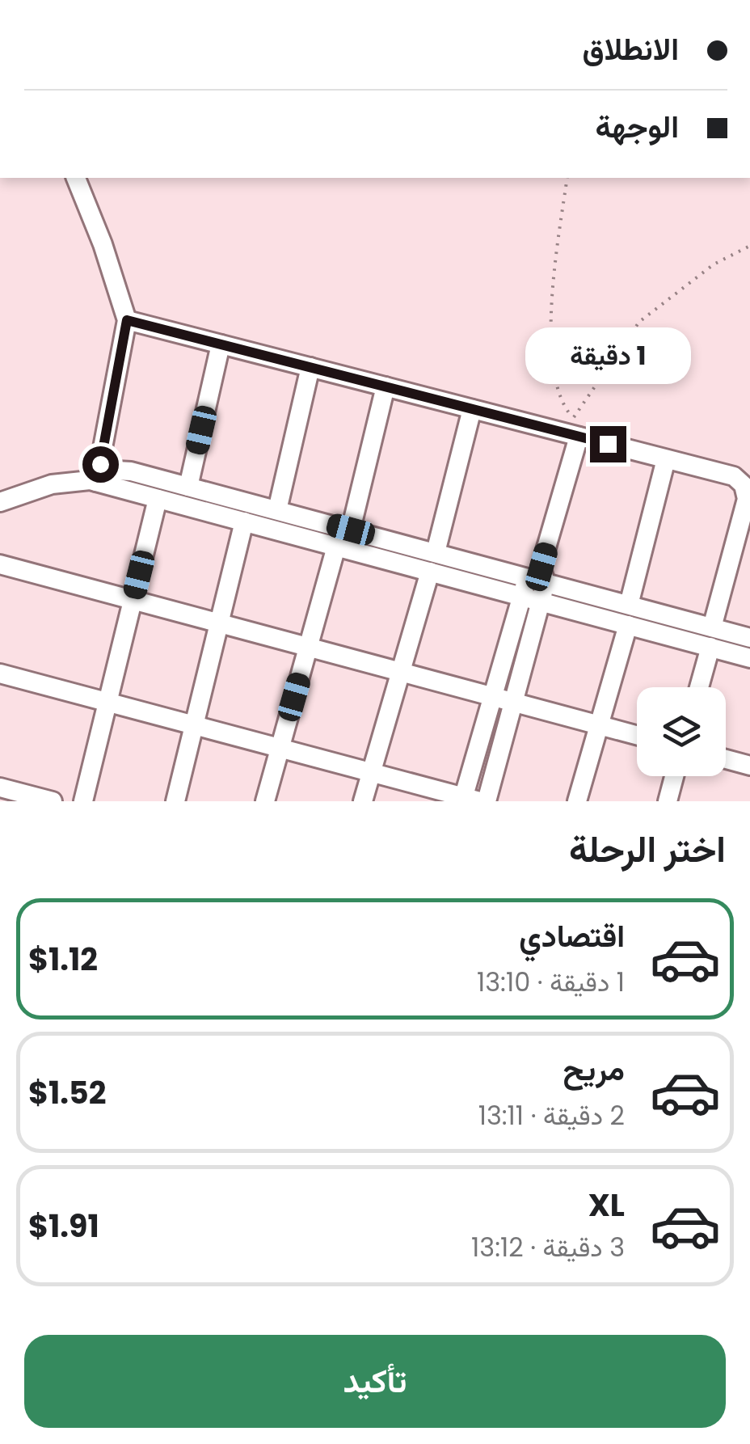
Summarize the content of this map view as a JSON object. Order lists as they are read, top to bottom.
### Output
{
  "page": {
    "banner": ["الانطلاق", "الوجهة"],
    "bubble": "1 دقيقة",
    "heading": "اختر الرحلة",
    "list": [
      {
        "name": "اقتصادي",
        "note": "1 دقيقة · 13:10",
        "value": "$1.12"
      },
      {
        "name": "مريح",
        "note": "2 دقيقة · 13:11",
        "value": "$1.52"
      },
      {
        "name": "XL",
        "note": "3 دقيقة · 13:12",
        "value": "$1.91"
      }
    ],
    "buttons": "تأكيد"
  }
}
